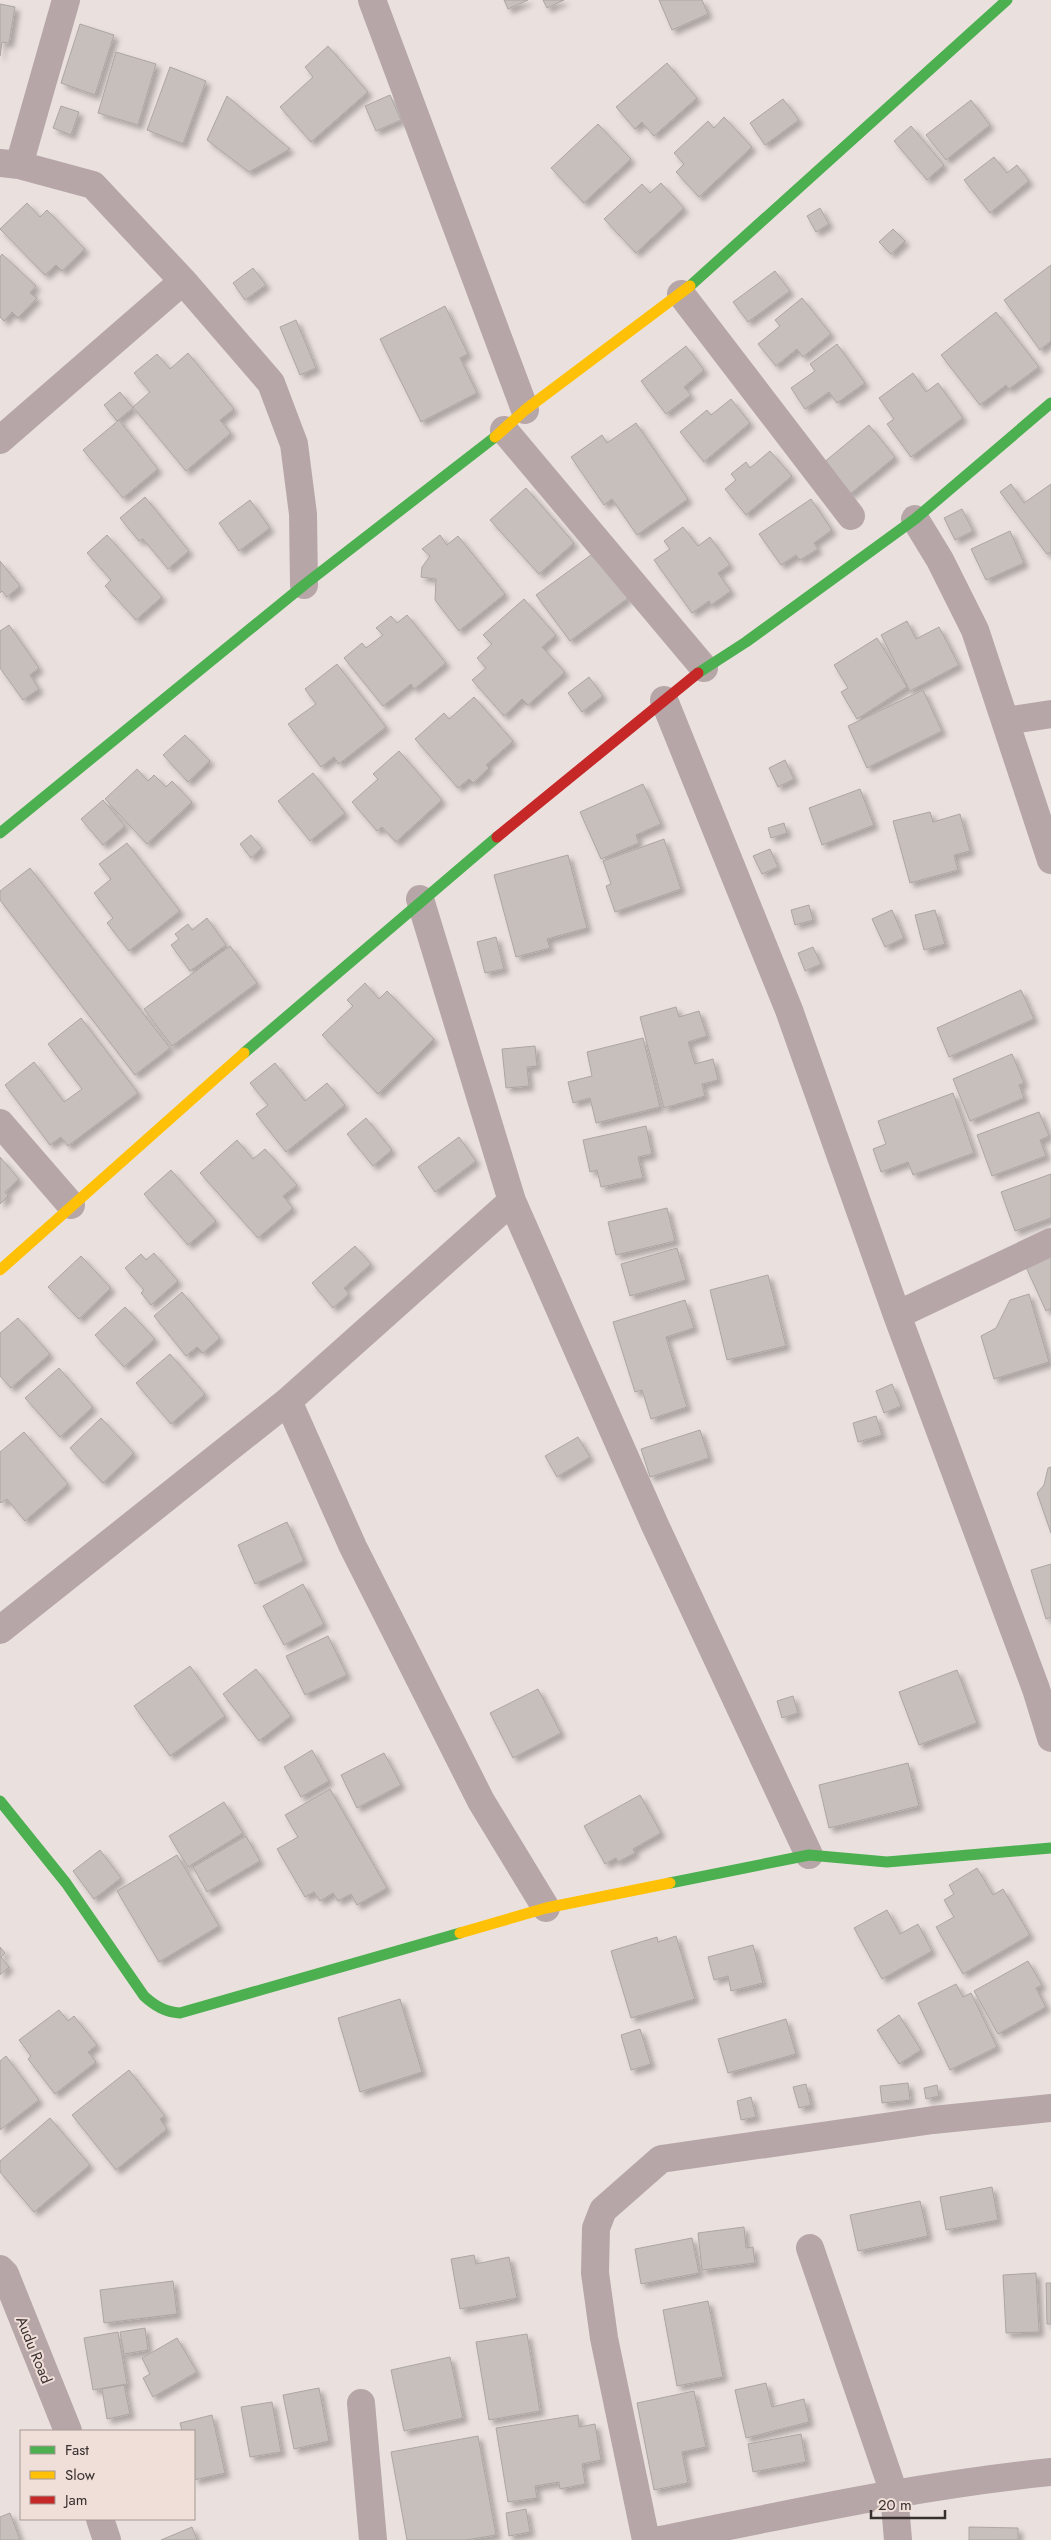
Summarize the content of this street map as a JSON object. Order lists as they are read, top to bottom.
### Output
{
  "streets": {
    "street": ["Audu Road"]
  },
  "legend": ["Fast", "Slow", "Jam"],
  "scale_bar": "20 m"
}
